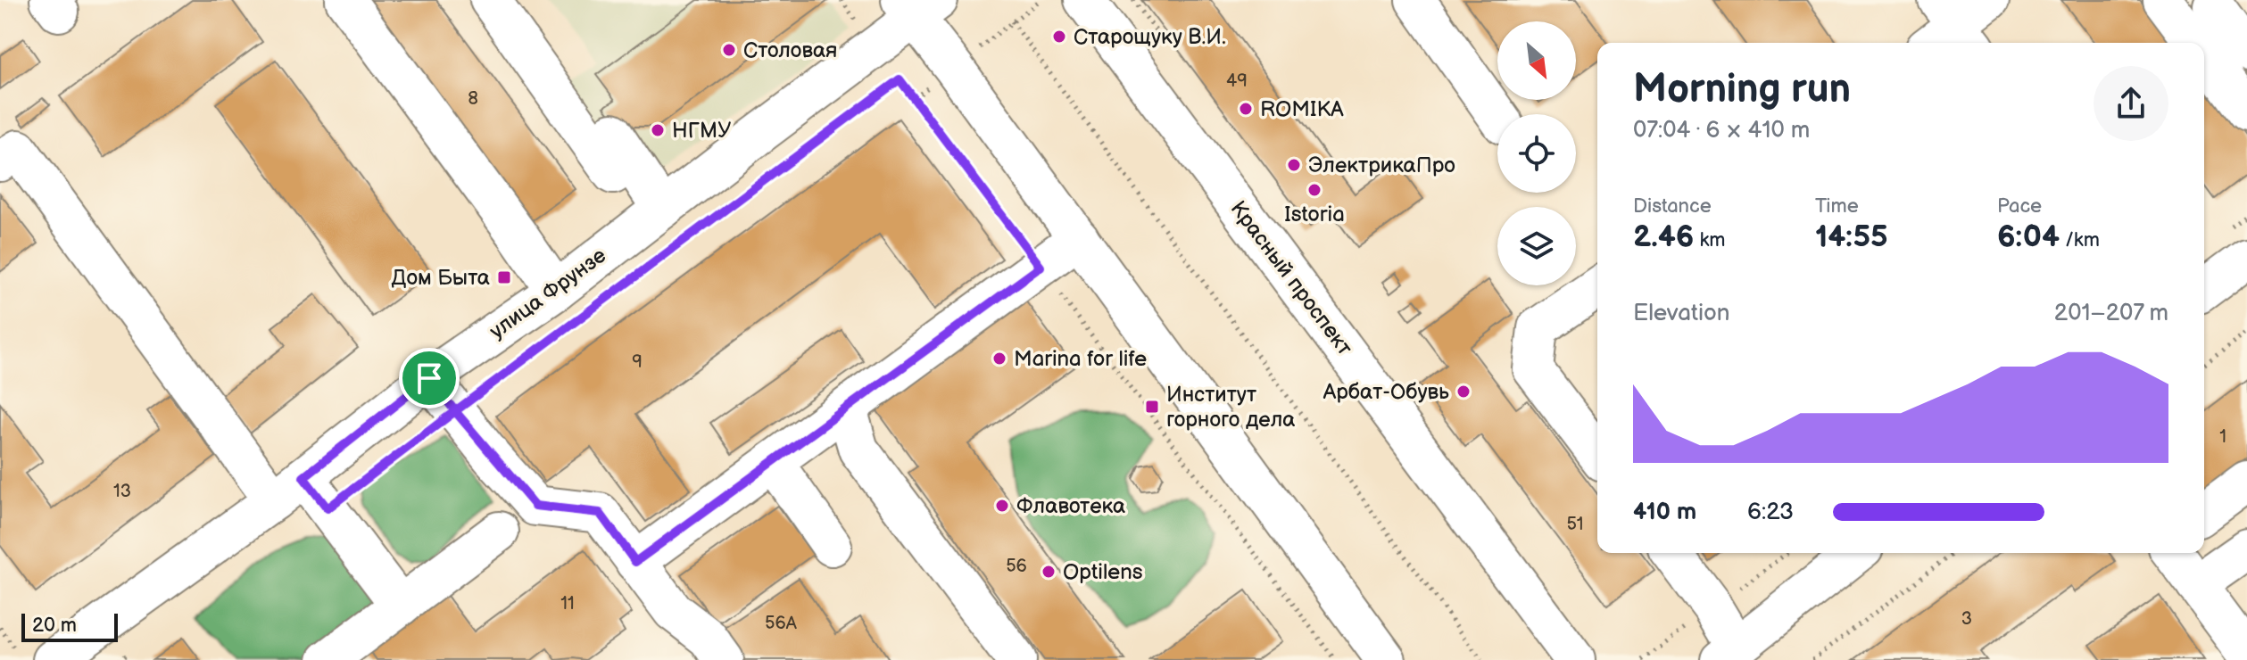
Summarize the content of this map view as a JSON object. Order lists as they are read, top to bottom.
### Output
{
  "streets": {
    "main road": ["Красный проспект", "улица Фрунзе"]
  },
  "places": {
    "other": [
      "Старощуку В.И.",
      "Столовая",
      "ROMIKA",
      "НГМУ",
      "ЭлектрикаПро",
      "Istoria",
      "Marina for life",
      "Арбат-Обувь",
      "Флавотека",
      "Optilens"
    ],
    "transit": ["Дом Быта", "Институт горного дела"]
  },
  "house_numbers": [
    "49",
    "8",
    "9",
    "1",
    "13",
    "51",
    "56",
    "11",
    "3",
    "56А"
  ],
  "scale_bar": "20 m",
  "north": "bottom right",
  "page": {
    "heading": ["Morning run", "07:04 · 6 × 410 m"],
    "stats": [
      ["Distance", "2.46 km"],
      ["Time", "14:55"],
      ["Pace", "6:04 /km"]
    ],
    "chart": ["Elevation", "201–207 m"],
    "list": [
      {
        "name": "410 m",
        "note": "6:23"
      }
    ],
    "scale": "20 m"
  }
}
